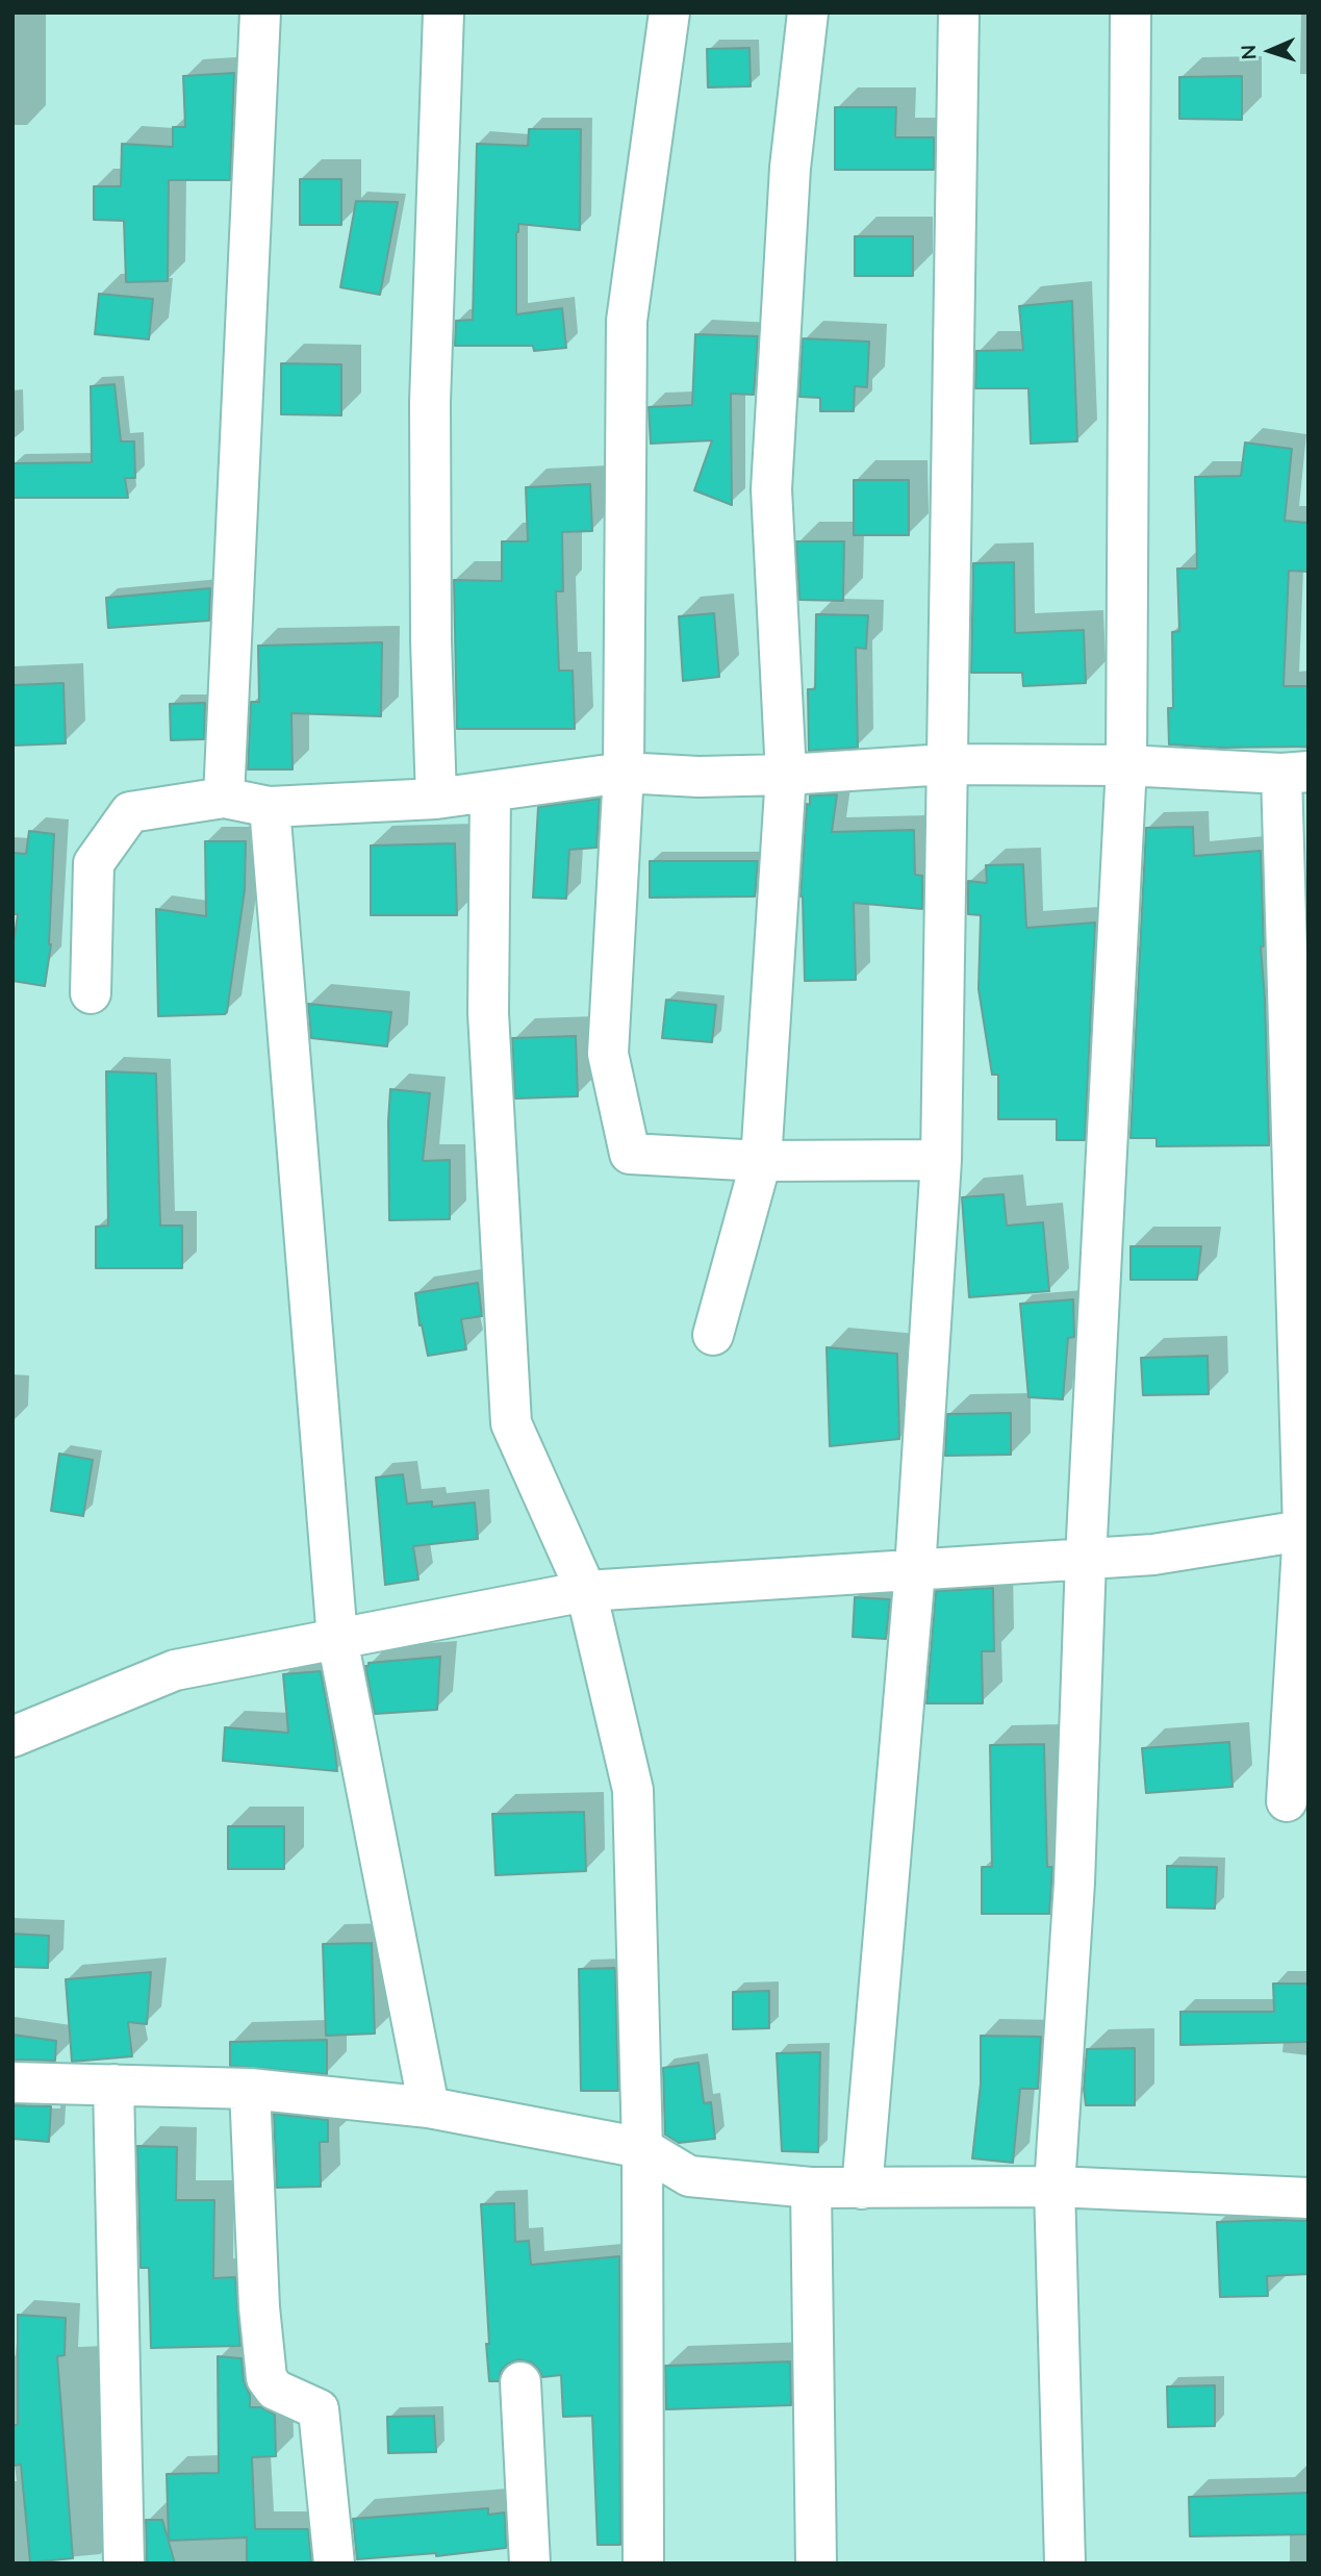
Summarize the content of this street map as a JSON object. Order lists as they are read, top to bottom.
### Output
{
  "north": "left"
}
